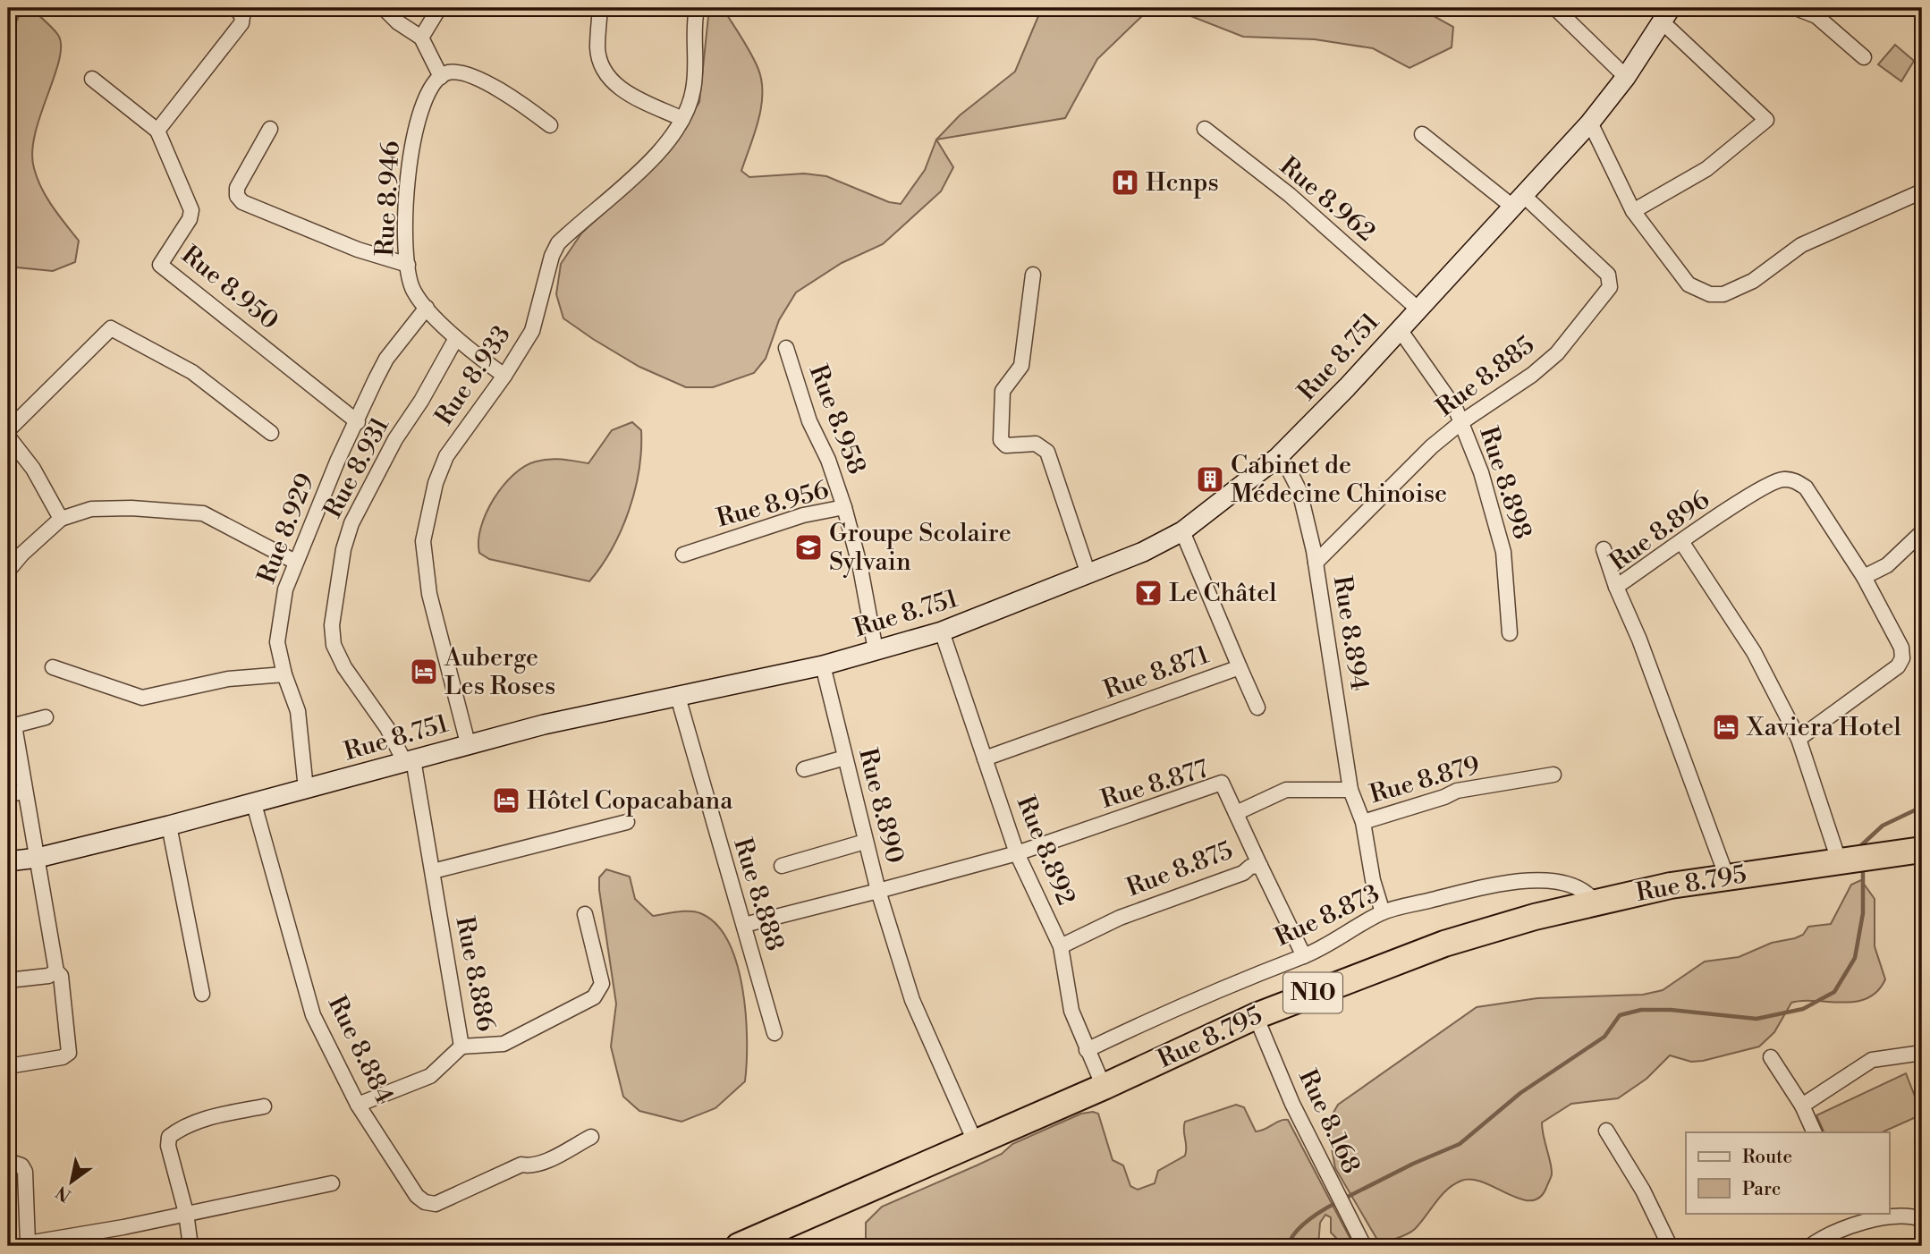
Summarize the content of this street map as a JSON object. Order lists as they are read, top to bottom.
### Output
{
  "streets": {
    "highway": ["Rue 8.795", "N10"],
    "main road": ["Rue 8.751"],
    "street": [
      "Rue 8.946",
      "Rue 8.962",
      "Rue 8.950",
      "Rue 8.933",
      "Rue 8.885",
      "Rue 8.958",
      "Rue 8.931",
      "Rue 8.898",
      "Rue 8.956",
      "Rue 8.929",
      "Rue 8.896",
      "Rue 8.894",
      "Rue 8.871",
      "Rue 8.879",
      "Rue 8.877",
      "Rue 8.890",
      "Rue 8.892",
      "Rue 8.875",
      "Rue 8.888",
      "Rue 8.873",
      "Rue 8.886",
      "Rue 8.884",
      "Rue 8.168"
    ]
  },
  "crossings": [
    ["Rue 8.946", "Rue 8.933"],
    ["Rue 8.946", "Rue 8.931"],
    ["Rue 8.946", "Rue 8.929"],
    ["Rue 8.962", "Rue 8.751"],
    ["Rue 8.950", "Rue 8.929"],
    ["Rue 8.751", "Rue 8.933"],
    ["Rue 8.751", "Rue 8.885"],
    ["Rue 8.751", "Rue 8.931"],
    ["Rue 8.751", "Rue 8.898"],
    ["Rue 8.751", "Rue 8.956"],
    ["Rue 8.751", "Rue 8.929"],
    ["Rue 8.751", "Rue 8.894"],
    ["Rue 8.751", "Rue 8.871"],
    ["Rue 8.751", "Rue 8.890"],
    ["Rue 8.751", "Rue 8.892"],
    ["Rue 8.751", "Rue 8.888"],
    ["Rue 8.751", "Rue 8.886"],
    ["Rue 8.751", "Rue 8.884"],
    ["Rue 8.885", "Rue 8.898"],
    ["Rue 8.885", "Rue 8.894"],
    ["Rue 8.958", "Rue 8.956"],
    ["Rue 8.931", "Rue 8.886"],
    ["Rue 8.896", "Rue 8.795"],
    ["Rue 8.894", "Rue 8.879"],
    ["Rue 8.871", "Rue 8.892"],
    ["Rue 8.879", "Rue 8.873"],
    ["Rue 8.877", "Rue 8.890"],
    ["Rue 8.877", "Rue 8.892"],
    ["Rue 8.877", "Rue 8.875"],
    ["Rue 8.890", "Rue 8.892"],
    ["Rue 8.892", "Rue 8.875"],
    ["Rue 8.892", "Rue 8.795"],
    ["Rue 8.892", "Rue 8.873"],
    ["Rue 8.875", "Rue 8.873"],
    ["Rue 8.795", "Rue 8.873"],
    ["Rue 8.795", "Rue 8.168"]
  ],
  "places": {
    "hospital": ["Hcnps"],
    "building": ["Cabinet de Médecine Chinoise"],
    "school or university": ["Groupe Scolaire Sylvain"],
    "bar": ["Le Châtel"],
    "hotel": ["Auberge Les Roses", "Xaviera Hotel", "Hôtel Copacabana"]
  },
  "legend": ["Route", "Parc"],
  "north": "bottom left"
}
